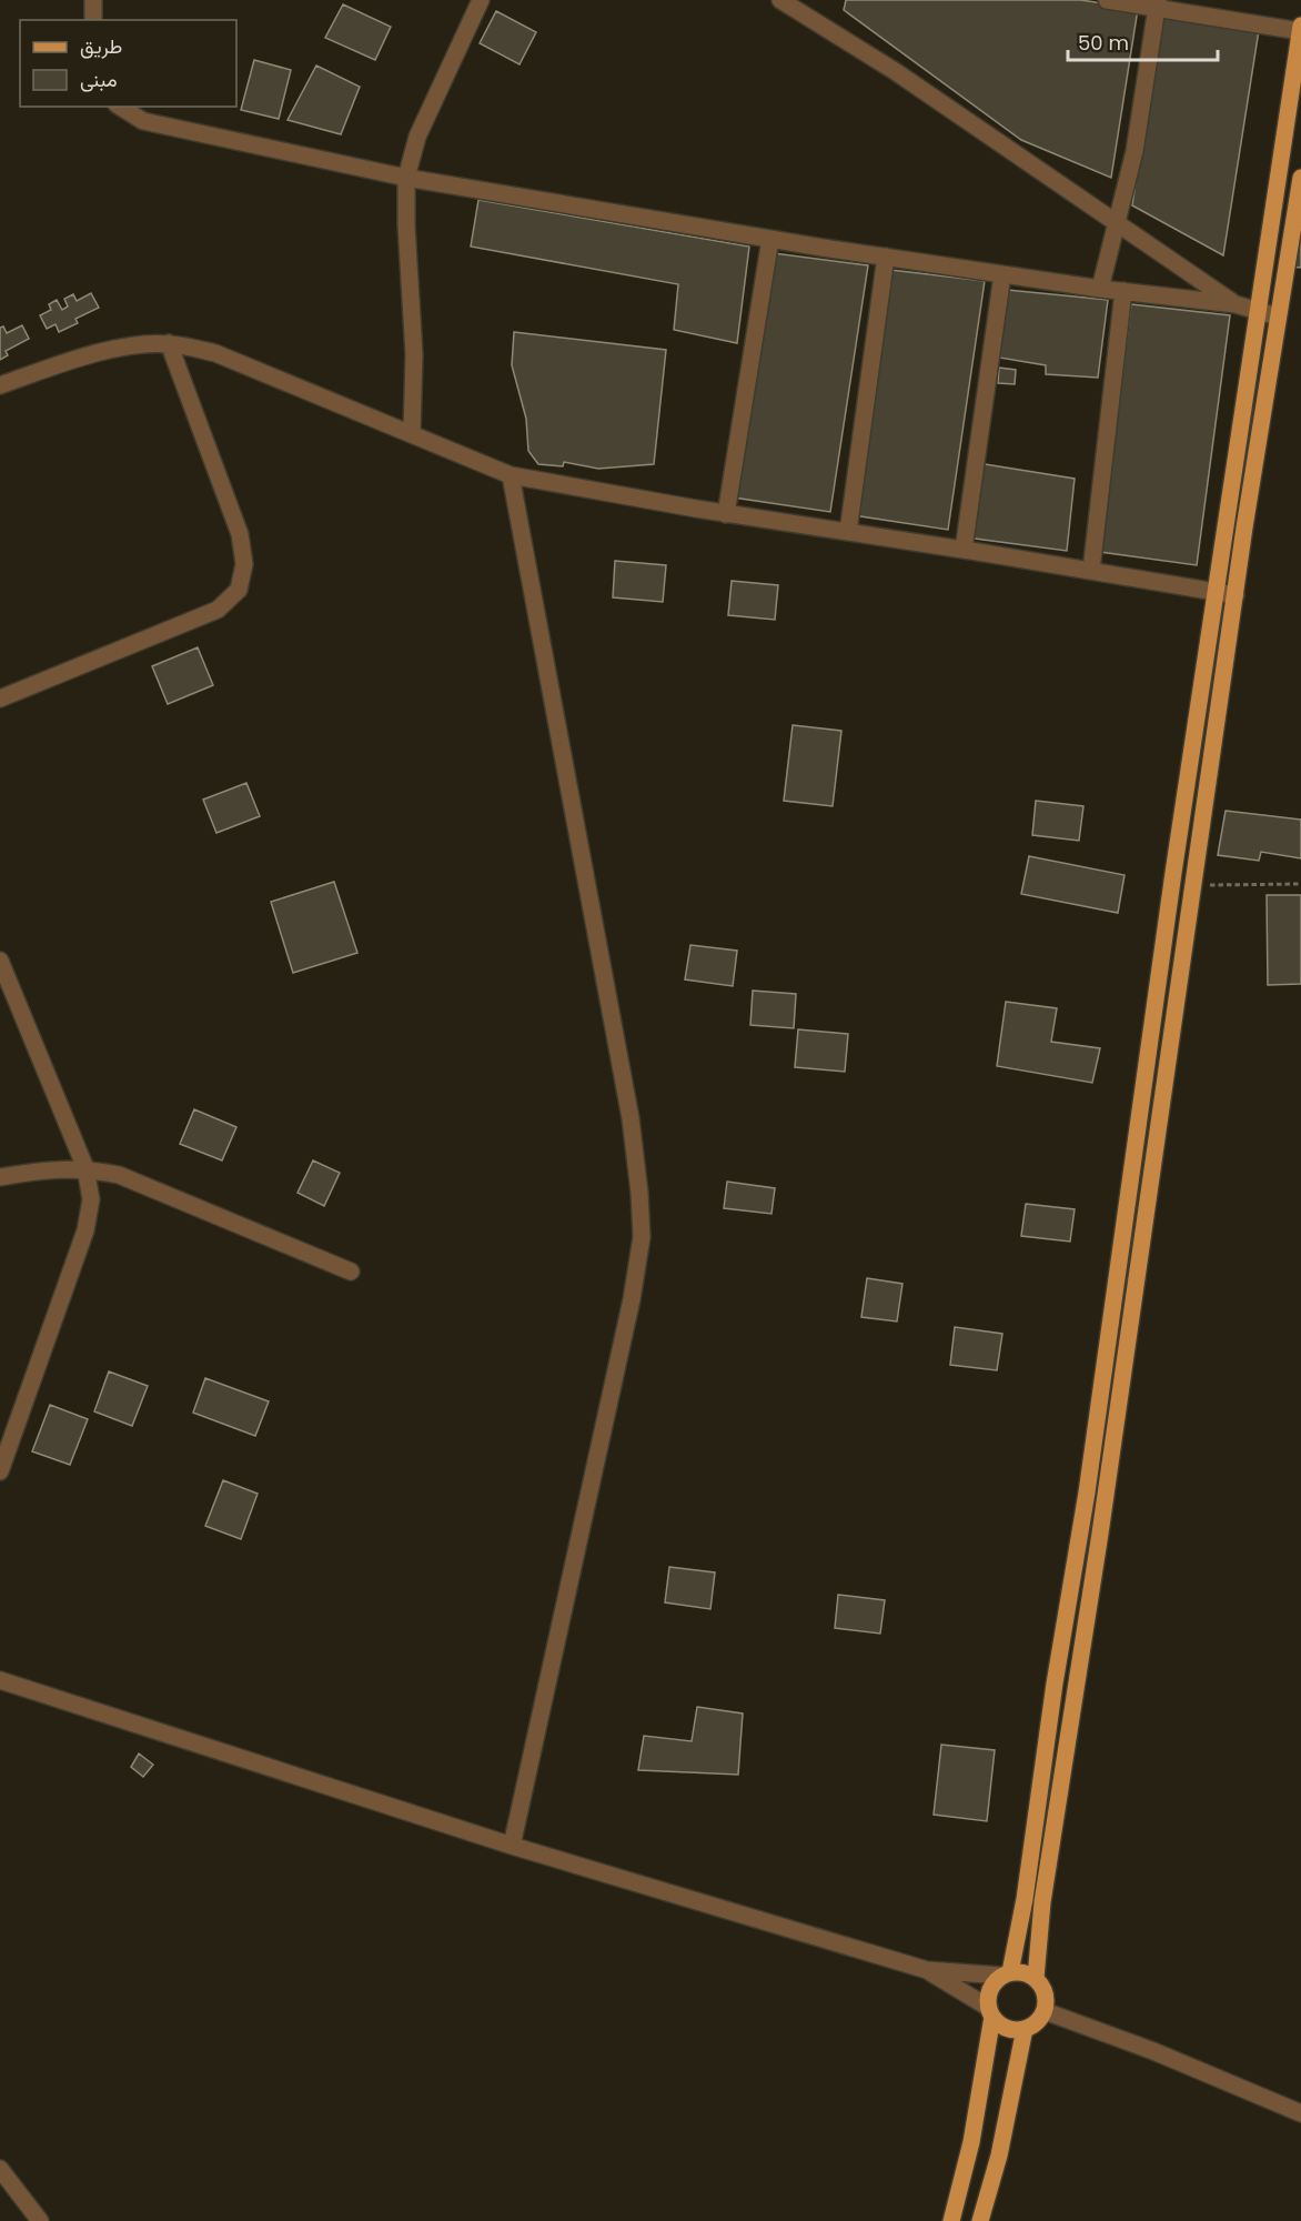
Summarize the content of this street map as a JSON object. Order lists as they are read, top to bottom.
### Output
{
  "legend": ["طريق", "مبنى"],
  "scale_bar": "50 m"
}
